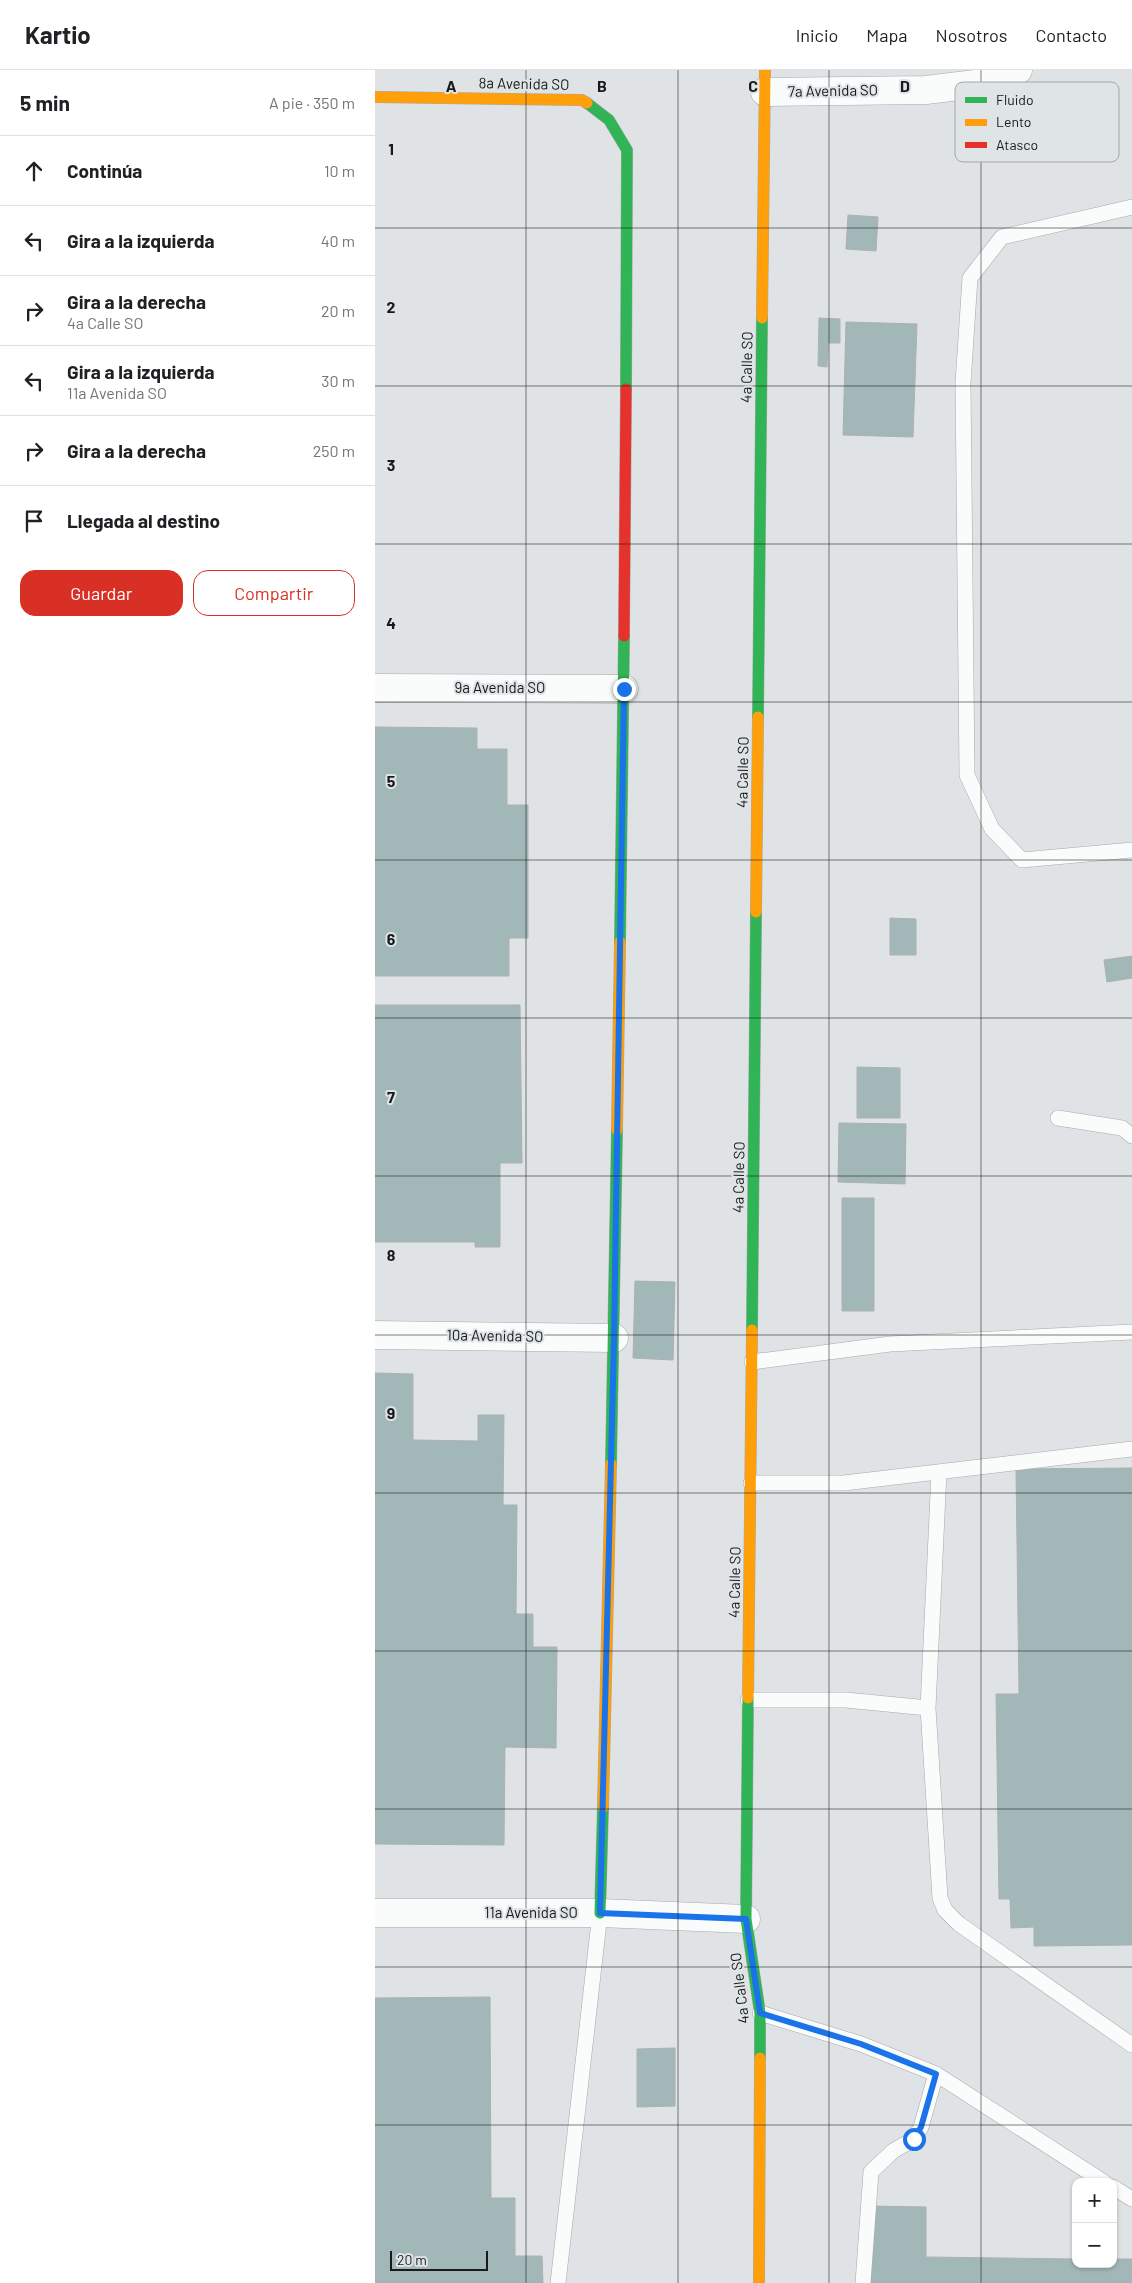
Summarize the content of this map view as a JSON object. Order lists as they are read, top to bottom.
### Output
{
  "streets": {
    "street": [
      "8a Avenida SO",
      "7a Avenida SO",
      "4a Calle SO",
      "9a Avenida SO",
      "10a Avenida SO",
      "11a Avenida SO"
    ]
  },
  "crossings": [
    ["8a Avenida SO", "9a Avenida SO"],
    ["7a Avenida SO", "4a Calle SO"],
    ["4a Calle SO", "11a Avenida SO"]
  ],
  "legend": ["Fluido", "Lento", "Atasco"],
  "scale_bar": "20 m",
  "page": {
    "header": "Kartio",
    "nav": [
      "Inicio",
      "Mapa",
      "Nosotros",
      "Contacto"
    ],
    "heading": ["5 min", "A pie · 350 m"],
    "list": [
      ["Continúa", "10 m"],
      ["Gira a la izquierda", "40 m"],
      ["Gira a la derecha", "4a Calle SO", "20 m"],
      ["Gira a la izquierda", "11a Avenida SO", "30 m"],
      ["Gira a la derecha", "250 m"],
      "Llegada al destino"
    ],
    "buttons": ["Guardar", "Compartir"],
    "map_buttons": ["+", "−"],
    "scale": "20 m"
  },
  "grid": {
    "columns": [
      "A",
      "B",
      "C",
      "D"
    ],
    "rows": [
      "1",
      "2",
      "3",
      "4",
      "5",
      "6",
      "7",
      "8",
      "9"
    ]
  }
}
